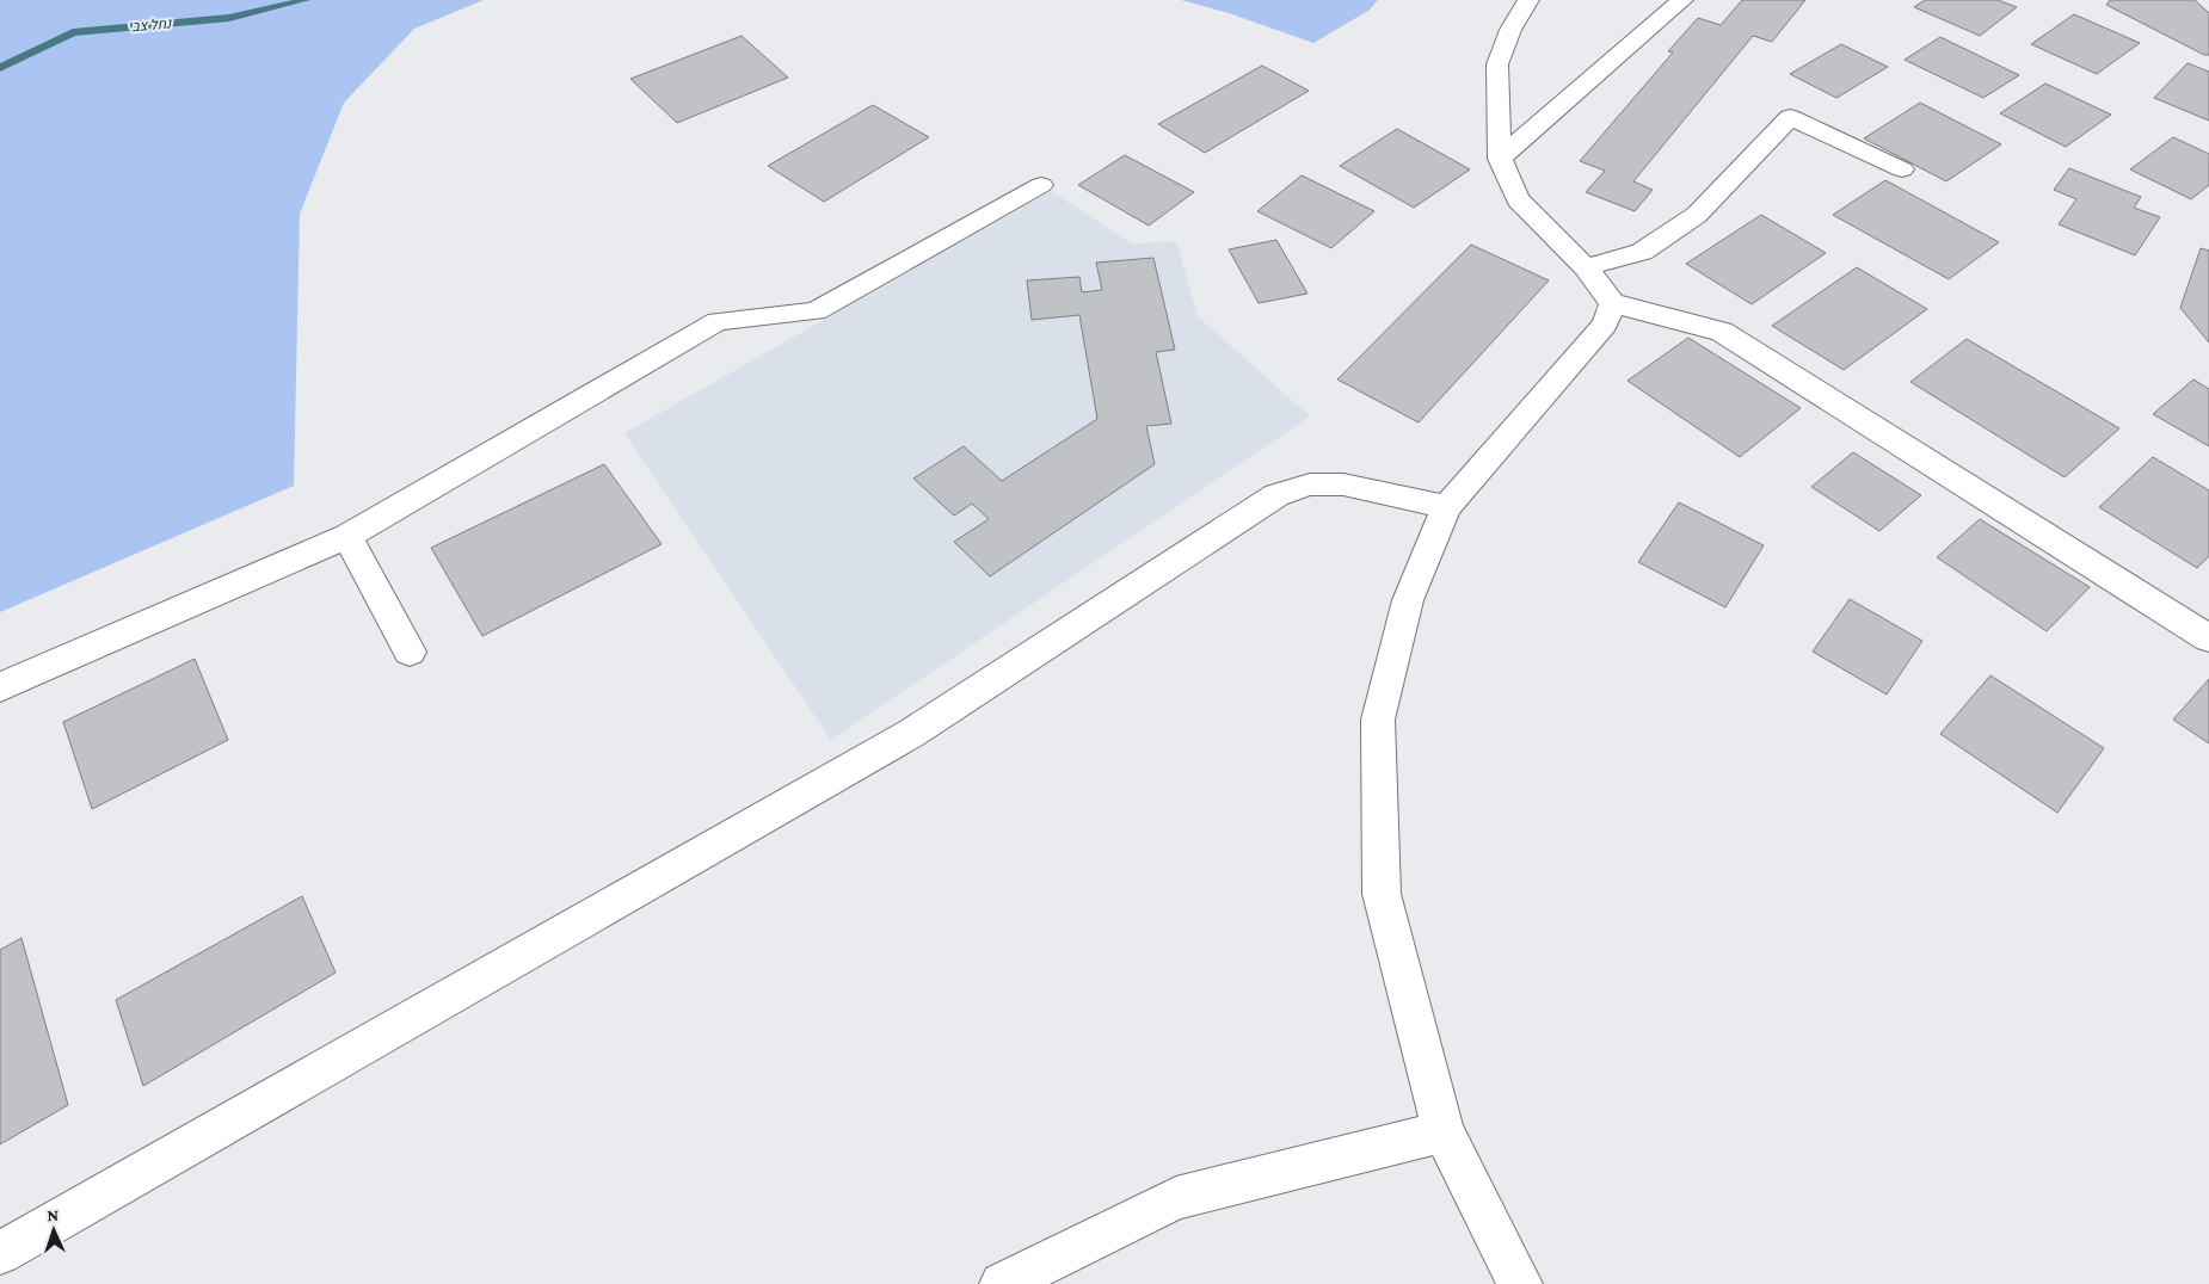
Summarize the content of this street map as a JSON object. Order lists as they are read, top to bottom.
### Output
{
  "water": ["נחל צבי"],
  "north": "top"
}
